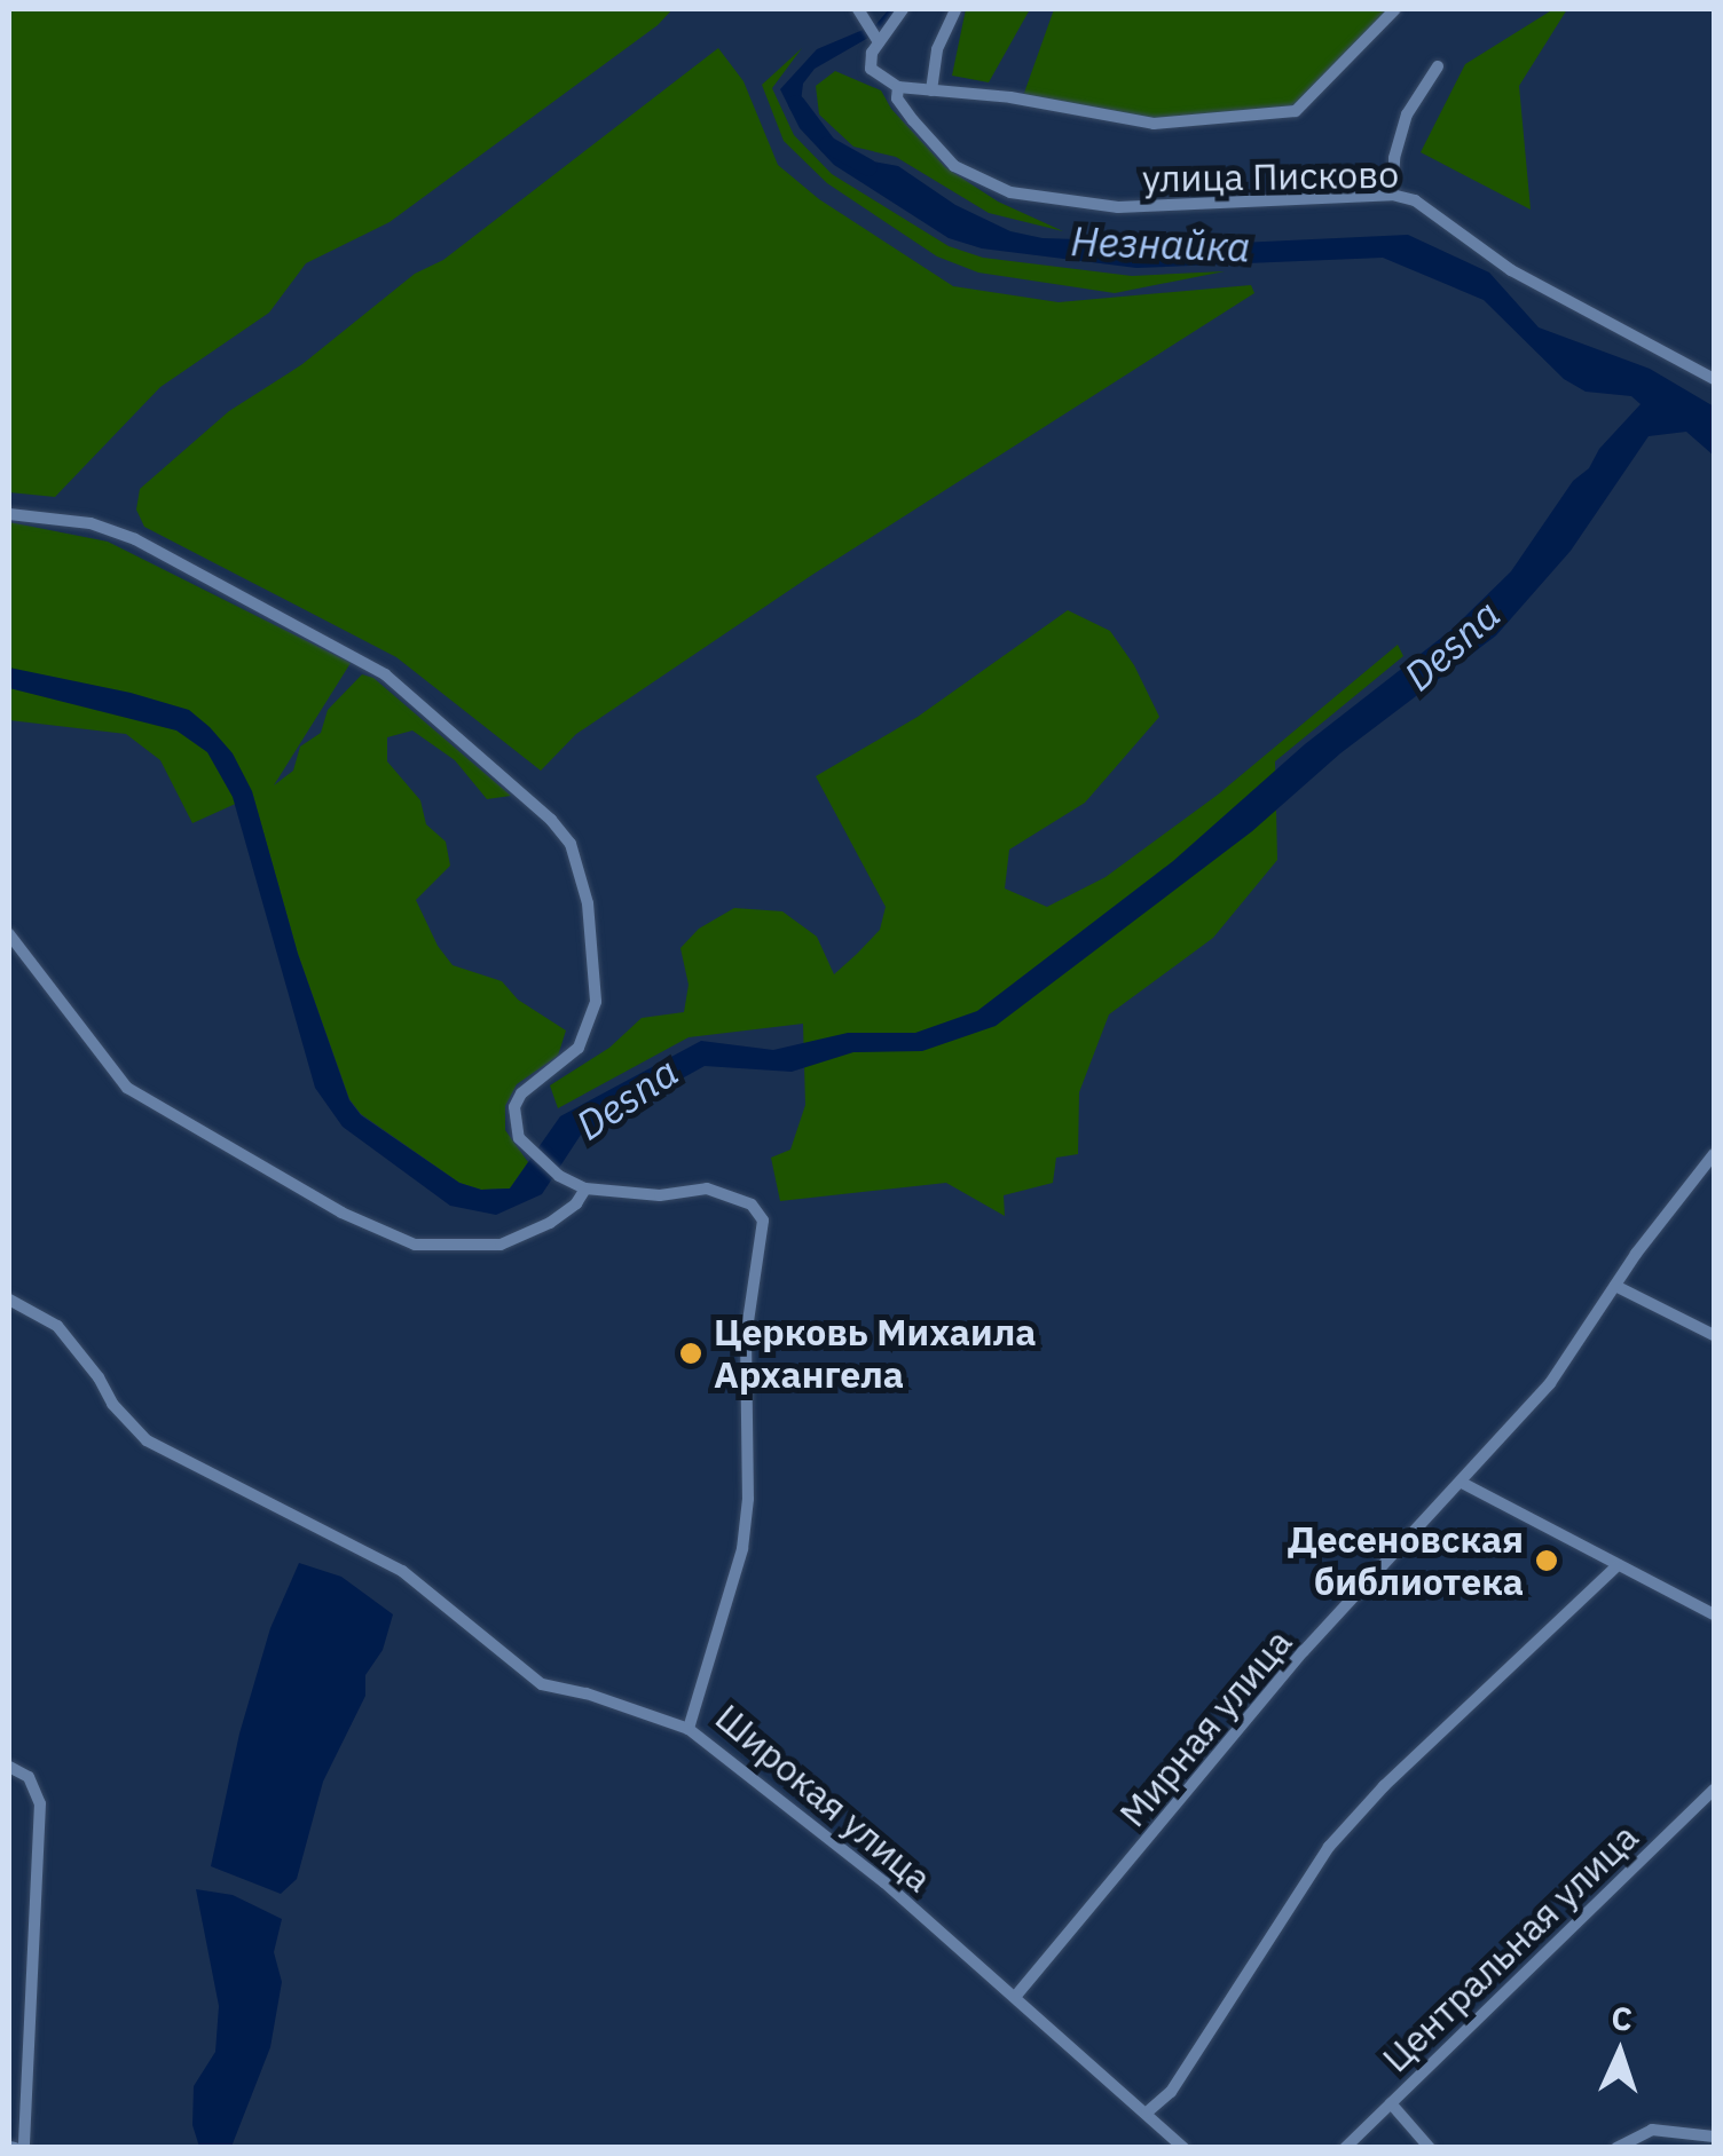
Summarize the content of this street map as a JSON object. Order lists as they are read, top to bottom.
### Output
{
  "streets": {
    "street": [
      "улица Писково",
      "Мирная улица",
      "Широкая улица",
      "Центральная улица"
    ]
  },
  "crossings": [
    ["Мирная улица", "Широкая улица"]
  ],
  "water": ["Незнайка", "Desna"],
  "places": ["Церковь Михаила Архангела", "Десеновская библиотека"],
  "north": "top"
}
